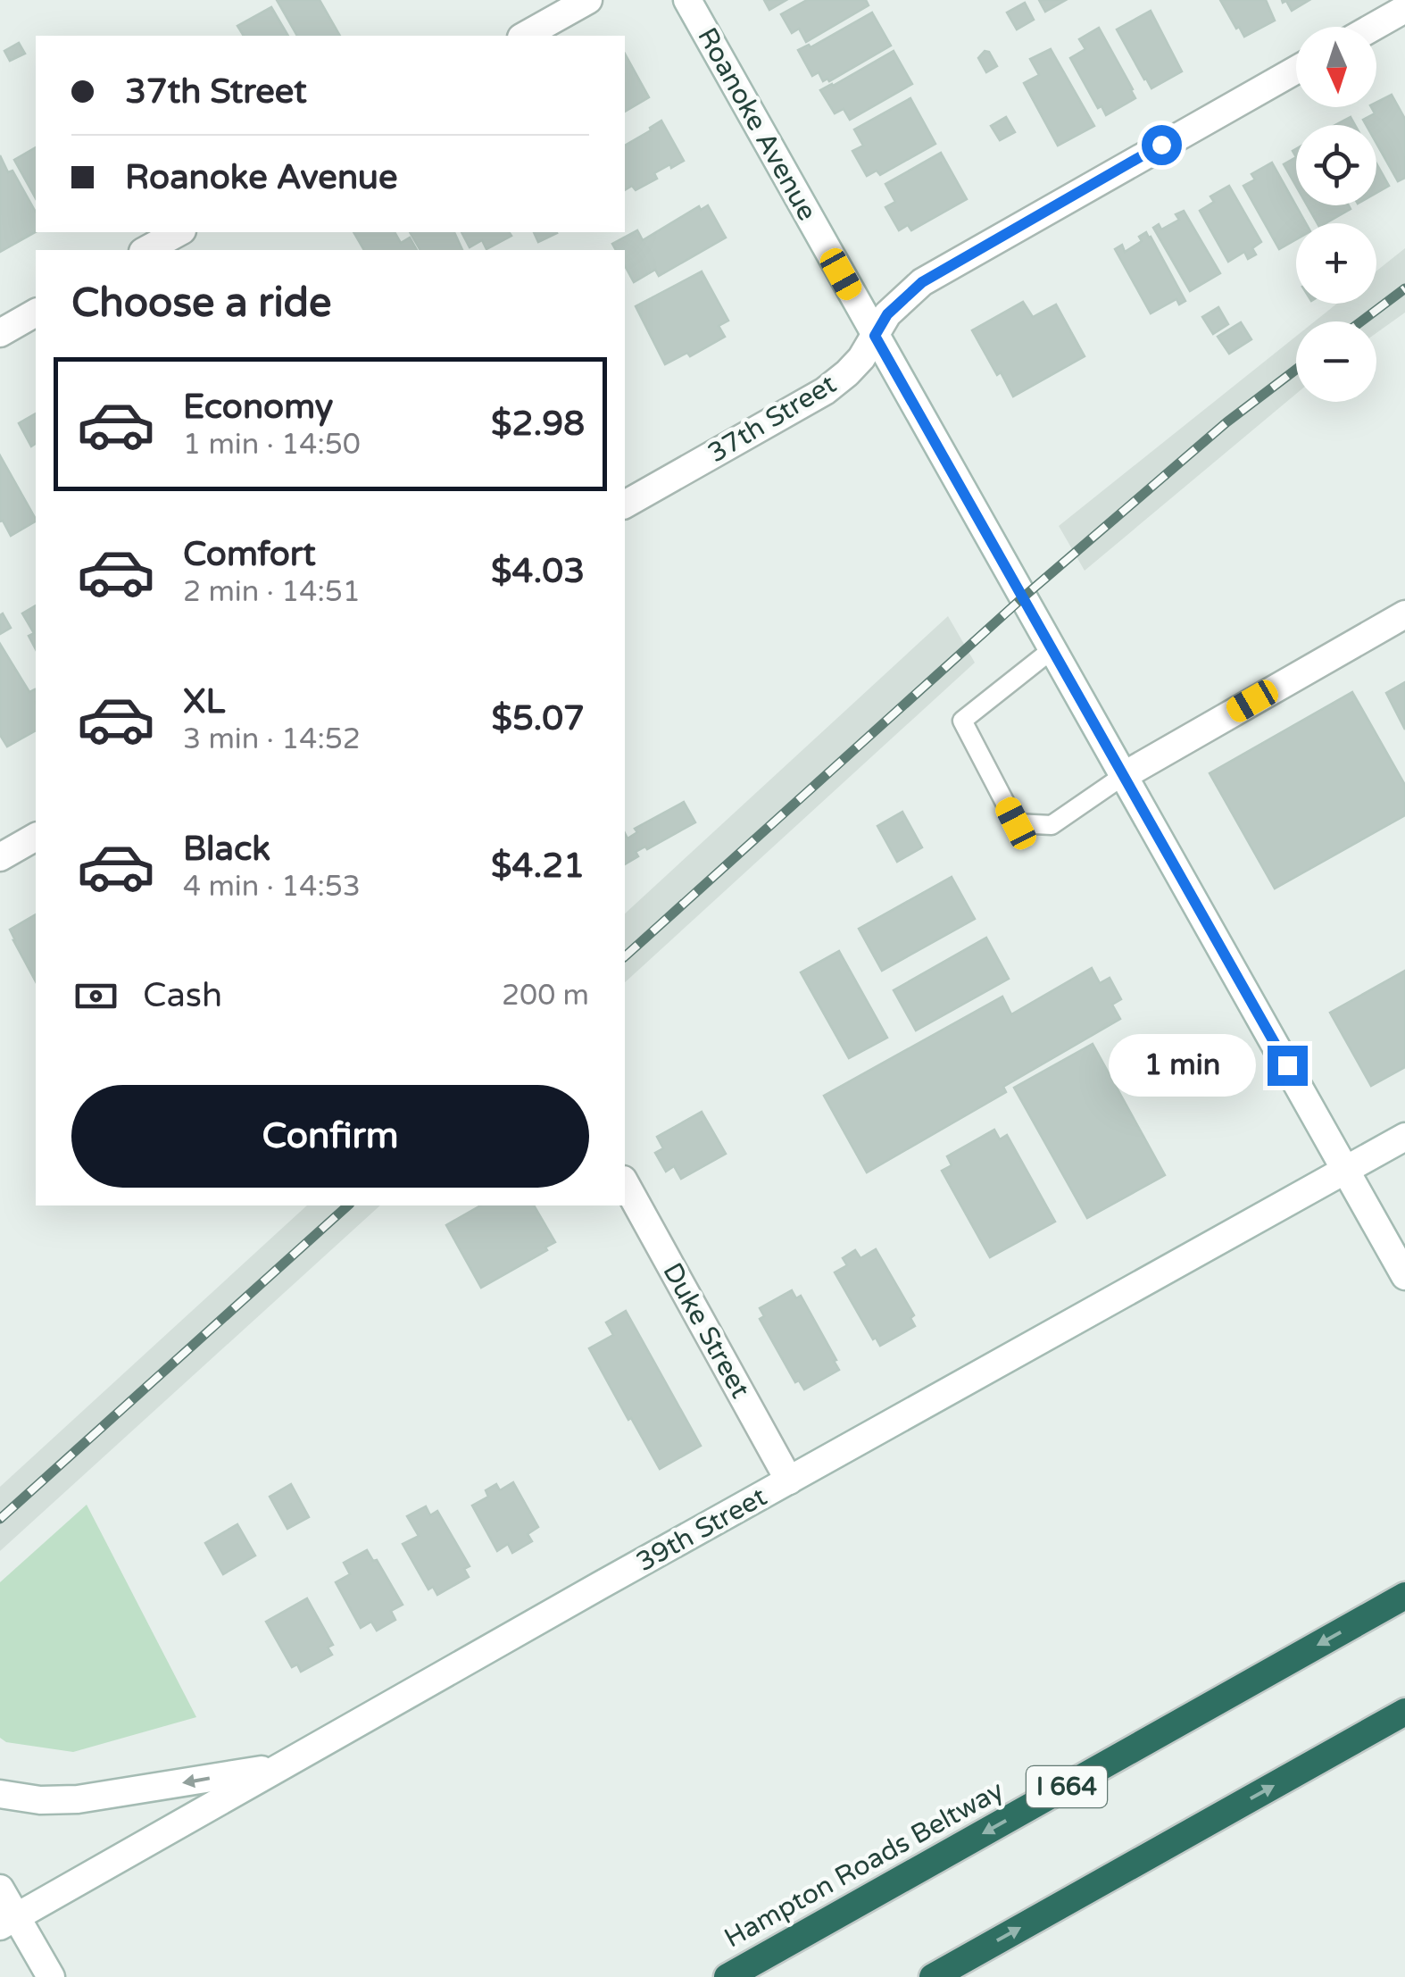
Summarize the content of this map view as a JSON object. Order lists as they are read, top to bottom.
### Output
{
  "streets": {
    "highway": ["I 664", "Hampton Roads Beltway"],
    "street": [
      "Roanoke Avenue",
      "37th Street",
      "Duke Street",
      "39th Street"
    ]
  },
  "crossings": [
    ["Roanoke Avenue", "37th Street"],
    ["Roanoke Avenue", "39th Street"],
    ["Duke Street", "39th Street"]
  ],
  "north": "bottom",
  "page": {
    "map_buttons": ["+", "−"],
    "banner": ["37th Street", "Roanoke Avenue"],
    "heading": "Choose a ride",
    "list": [
      {
        "name": "Economy",
        "note": "1 min · 14:50",
        "value": "$2.98"
      },
      {
        "name": "Comfort",
        "note": "2 min · 14:51",
        "value": "$4.03"
      },
      {
        "name": "XL",
        "note": "3 min · 14:52",
        "value": "$5.07"
      },
      {
        "name": "Black",
        "note": "4 min · 14:53",
        "value": "$4.21"
      }
    ],
    "pay": ["Cash", "200 m"],
    "bubble": "1 min",
    "buttons": "Confirm"
  }
}
